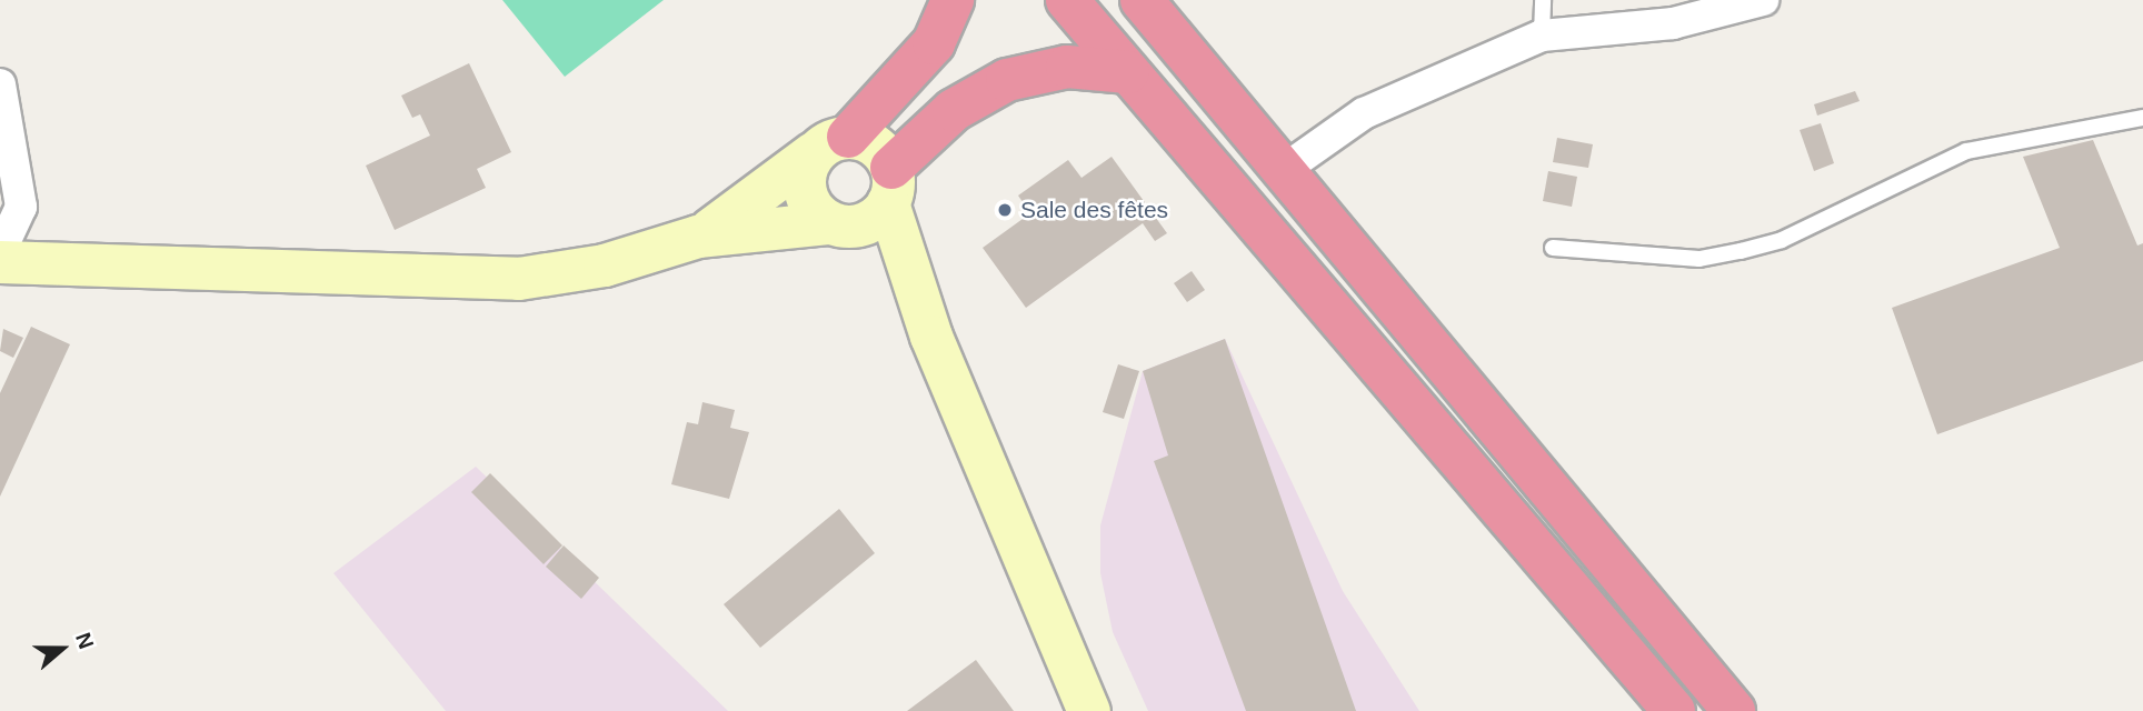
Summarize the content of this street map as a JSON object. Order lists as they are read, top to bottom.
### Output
{
  "places": ["Sale des fêtes"],
  "north": "right"
}
